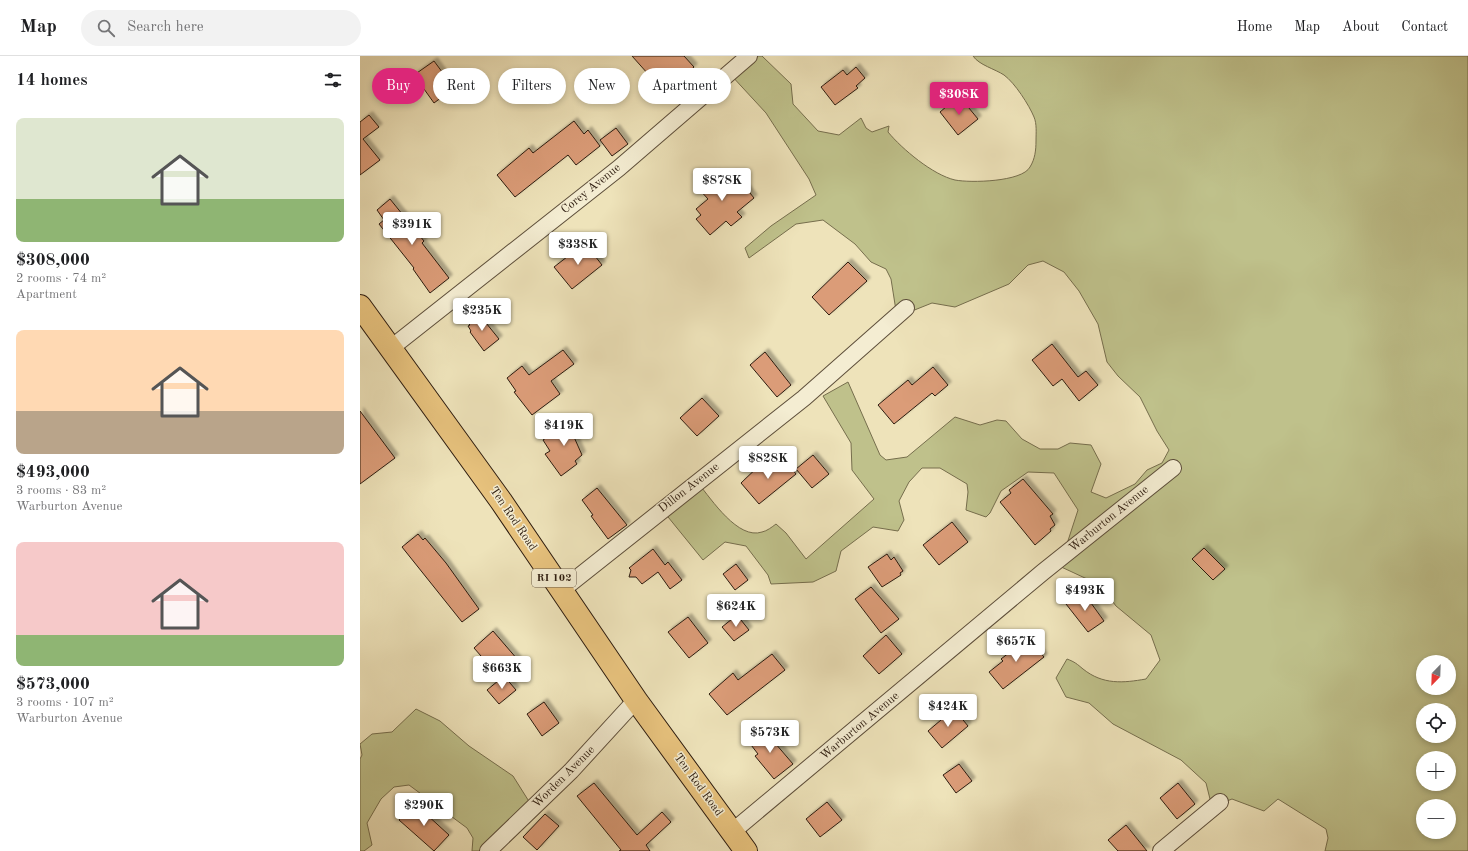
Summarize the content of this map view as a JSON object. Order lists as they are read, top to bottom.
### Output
{
  "streets": {
    "main road": ["Ten Rod Road", "RI 102"],
    "street": [
      "Corey Avenue",
      "Dillon Avenue",
      "Warburton Avenue",
      "Worden Avenue"
    ]
  },
  "crossings": [
    ["Corey Avenue", "Ten Rod Road"],
    ["Dillon Avenue", "Ten Rod Road"],
    ["Ten Rod Road", "Warburton Avenue"],
    ["Ten Rod Road", "Worden Avenue"]
  ],
  "north": "bottom left",
  "page": {
    "header": "Map",
    "search": "Search here",
    "nav": [
      "Home",
      "Map",
      "About",
      "Contact"
    ],
    "heading": "14 homes",
    "chip": [
      "Buy",
      "Rent",
      "Filters",
      "New",
      "Apartment"
    ],
    "price": [
      "$308K",
      "$878K",
      "$391K",
      "$338K",
      "$235K",
      "$419K",
      "$828K",
      "$493K",
      "$624K",
      "$657K",
      "$663K",
      "$424K",
      "$573K",
      "$290K"
    ],
    "list": [
      {
        "name": "$308,000",
        "note": "2 rooms · 74 m² · Apartment"
      },
      {
        "name": "$493,000",
        "note": "3 rooms · 83 m² · Warburton Avenue"
      },
      {
        "name": "$573,000",
        "note": "3 rooms · 107 m² · Warburton Avenue"
      }
    ],
    "map_buttons": ["+", "−"]
  }
}
